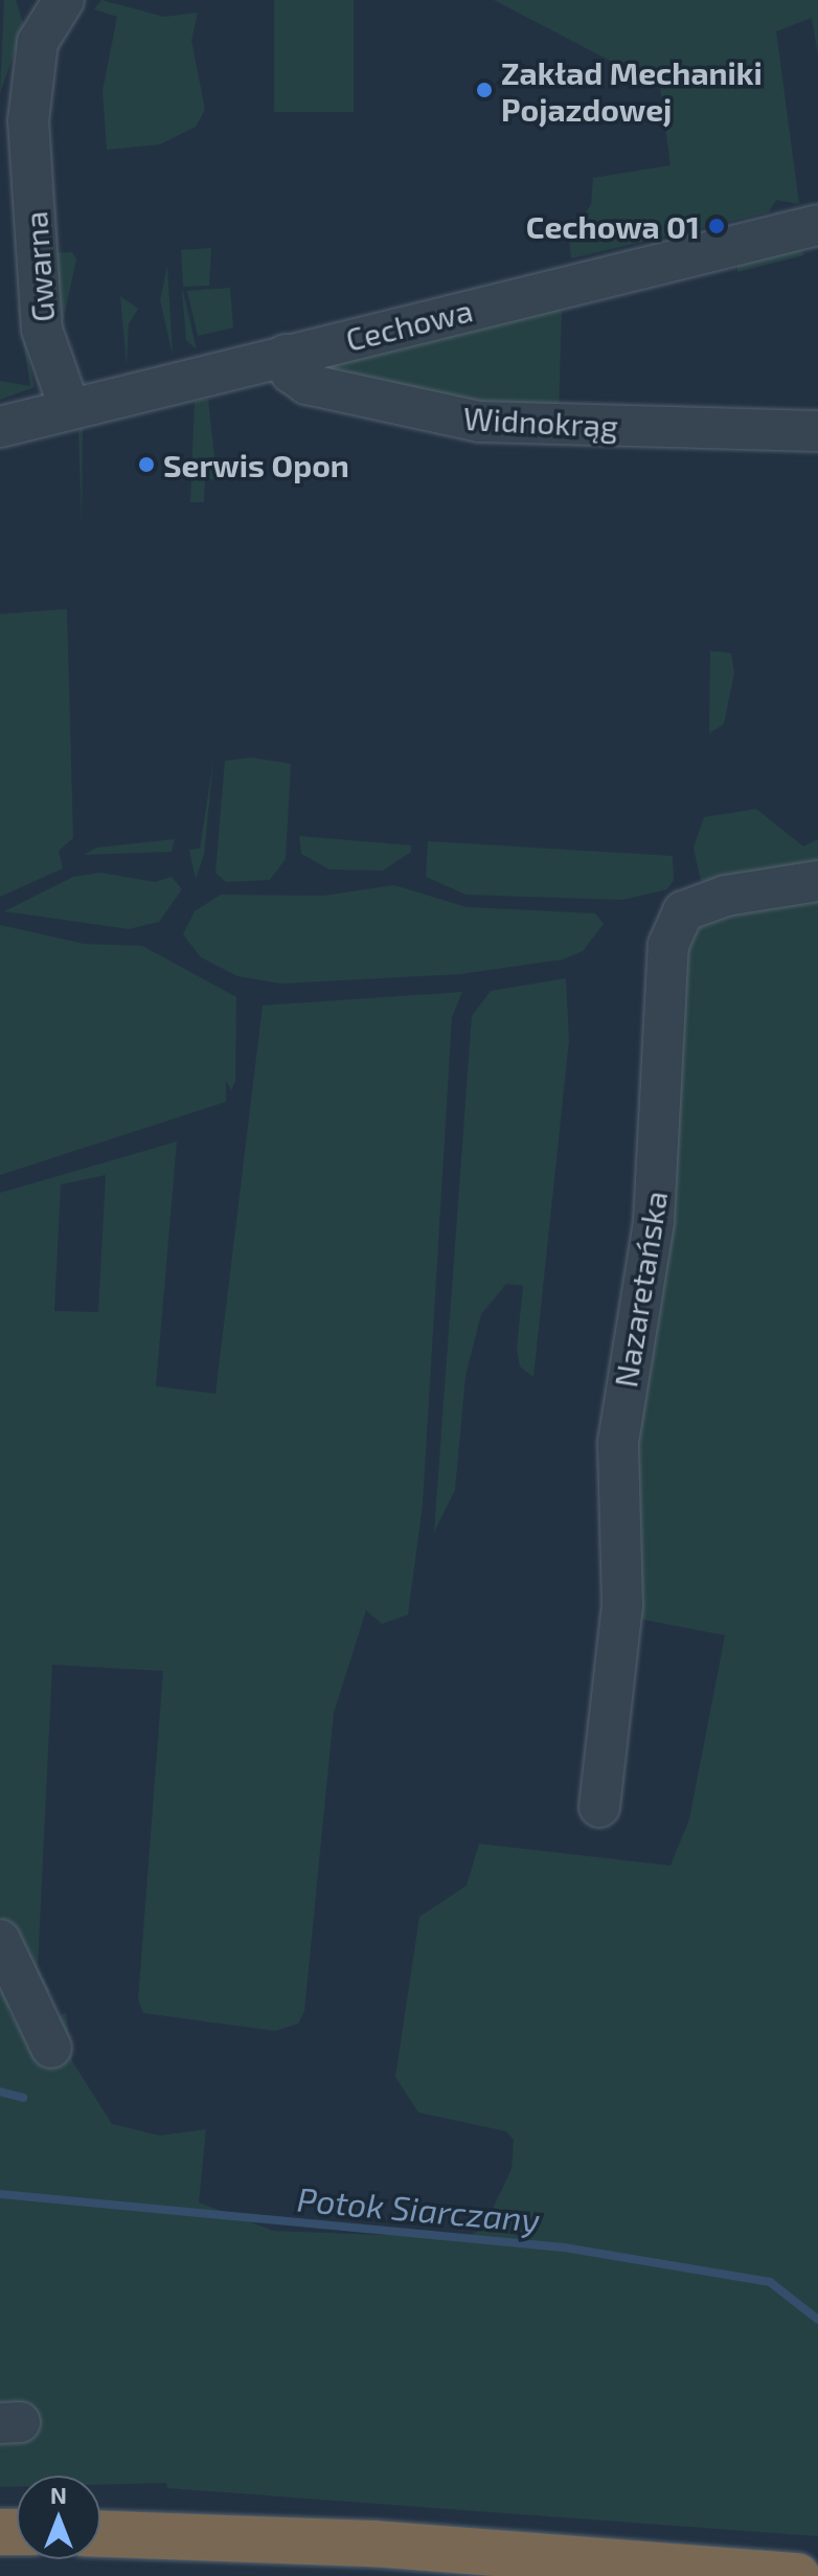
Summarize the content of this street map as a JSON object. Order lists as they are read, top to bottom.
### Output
{
  "streets": {
    "street": [
      "Gwarna",
      "Cechowa",
      "Widnokrąg",
      "Nazaretańska"
    ]
  },
  "crossings": [
    ["Gwarna", "Cechowa"],
    ["Cechowa", "Widnokrąg"]
  ],
  "water": ["Potok Siarczany"],
  "places": ["Zakład Mechaniki Pojazdowej", "Cechowa 01", "Serwis Opon"],
  "north": "top"
}
